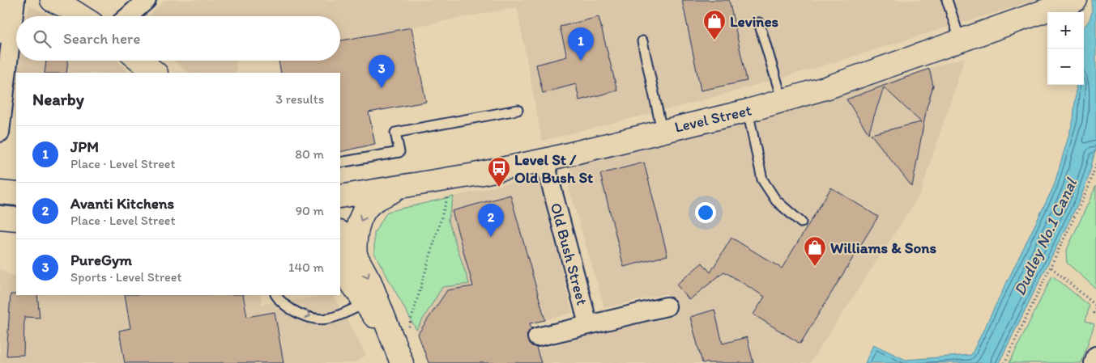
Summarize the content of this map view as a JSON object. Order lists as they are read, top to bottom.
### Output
{
  "streets": {
    "street": ["Level Street", "Old Bush Street"]
  },
  "crossings": [
    ["Level Street", "Old Bush Street"]
  ],
  "water": ["Dudley No.1 Canal"],
  "places": {
    "shop": ["Levines", "Williams & Sons"],
    "bus stop": ["Level St / Old Bush St"]
  },
  "page": {
    "map_buttons": ["+", "−"],
    "search": "Search here",
    "pins": ["1", "3", "2"],
    "heading": ["Nearby", "3 results"],
    "list": [
      {
        "mark": "1",
        "name": "JPM",
        "note": "Place · Level Street",
        "value": "80 m"
      },
      {
        "mark": "2",
        "name": "Avanti Kitchens",
        "note": "Place · Level Street",
        "value": "90 m"
      },
      {
        "mark": "3",
        "name": "PureGym",
        "note": "Sports · Level Street",
        "value": "140 m"
      }
    ]
  }
}
